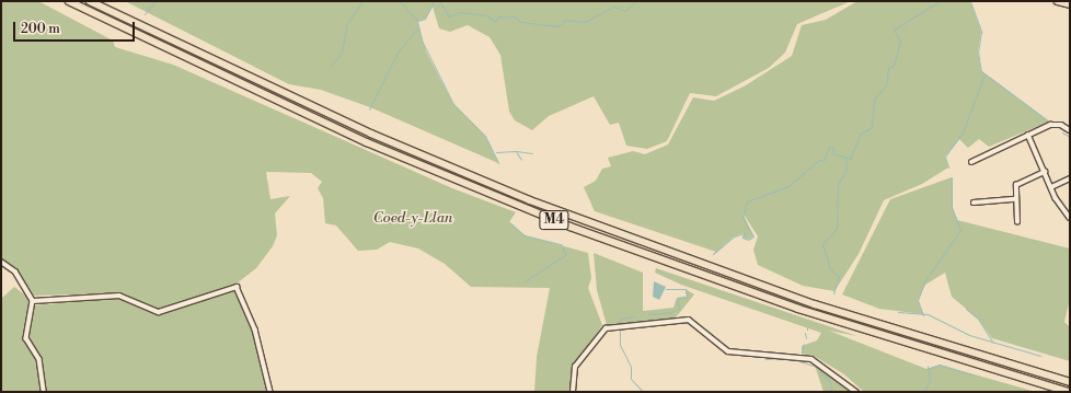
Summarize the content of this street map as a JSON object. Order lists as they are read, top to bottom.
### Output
{
  "streets": {
    "highway": ["M4"]
  },
  "parks": ["Coed-y-Llan"],
  "scale_bar": "200 m"
}
